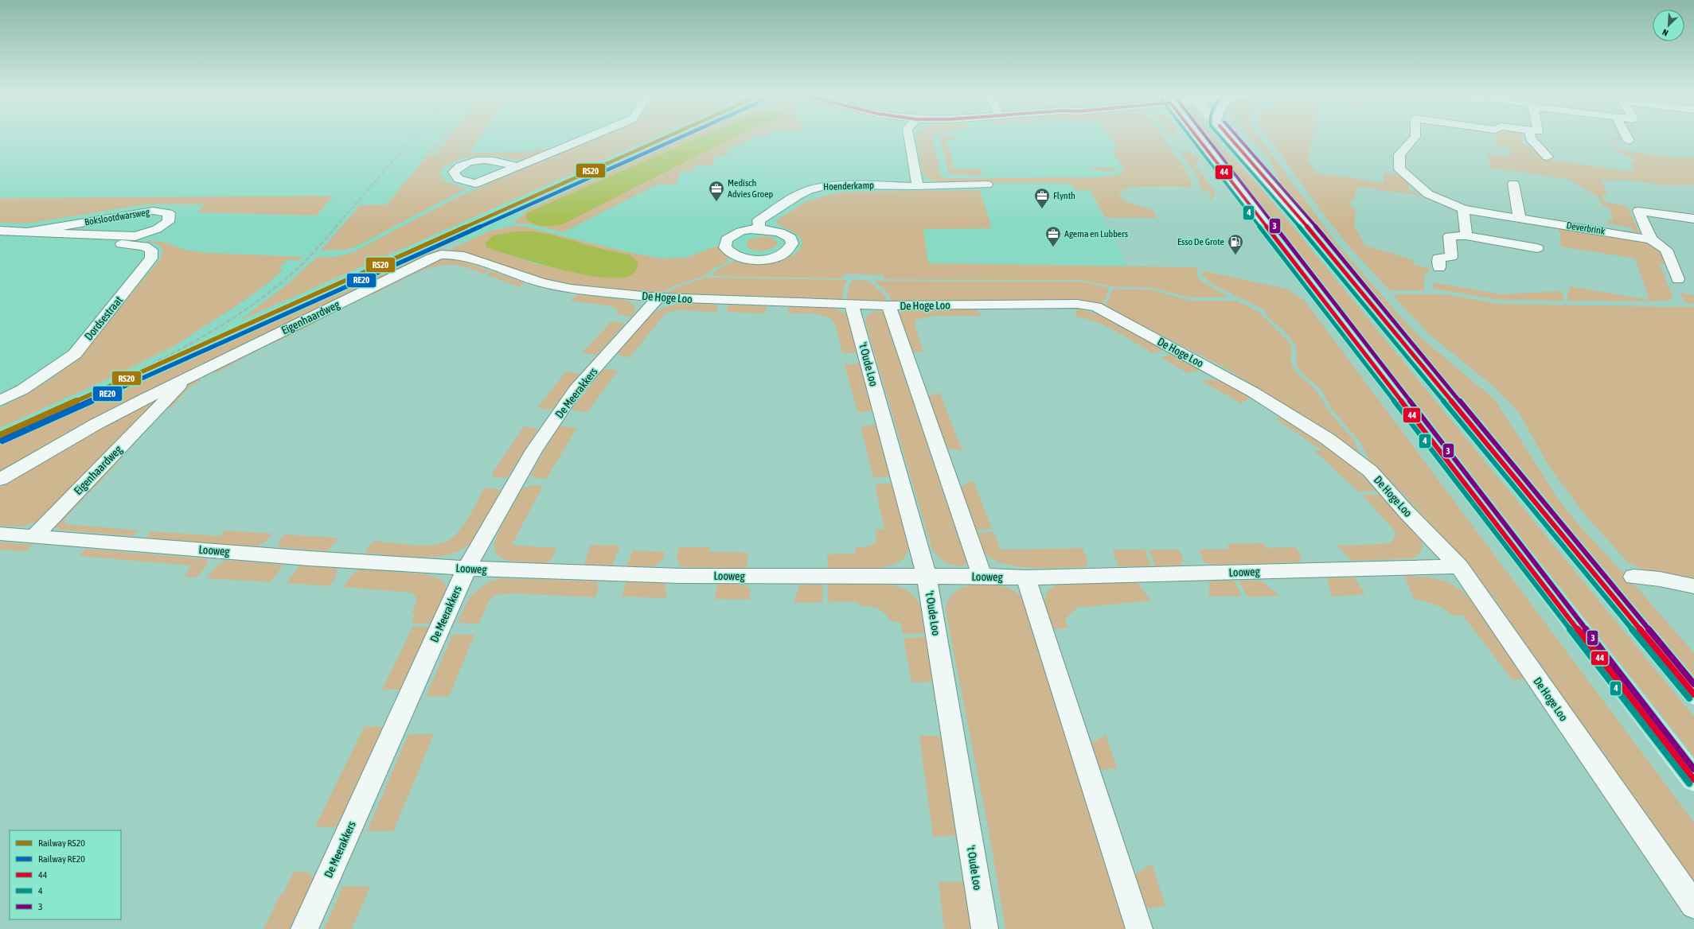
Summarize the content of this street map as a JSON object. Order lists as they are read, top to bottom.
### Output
{
  "streets": {
    "street": [
      "Hoenderkamp",
      "Bokslootdwarsweg",
      "Deverbrink",
      "De Hoge Loo",
      "Eigenhaardweg",
      "Dordsestraat",
      "'t Oude Loo",
      "De Meerakkers",
      "Looweg"
    ]
  },
  "crossings": [
    ["De Hoge Loo", "Eigenhaardweg"],
    ["De Hoge Loo", "'t Oude Loo"],
    ["De Hoge Loo", "De Meerakkers"],
    ["De Hoge Loo", "Looweg"],
    ["Eigenhaardweg", "Looweg"],
    ["'t Oude Loo", "Looweg"],
    ["De Meerakkers", "Looweg"]
  ],
  "places": {
    "office": ["Medisch Advies Groep", "Flynth", "Agema en Lubbers"],
    "fuel station": ["Esso De Grote"]
  },
  "lines": [
    "rail line RS20",
    "rail line RE20",
    "transit line 44",
    "transit line 4",
    "transit line 3"
  ],
  "legend": [
    "Railway RS20",
    "Railway RE20",
    "44",
    "4",
    "3"
  ],
  "north": "bottom left"
}
